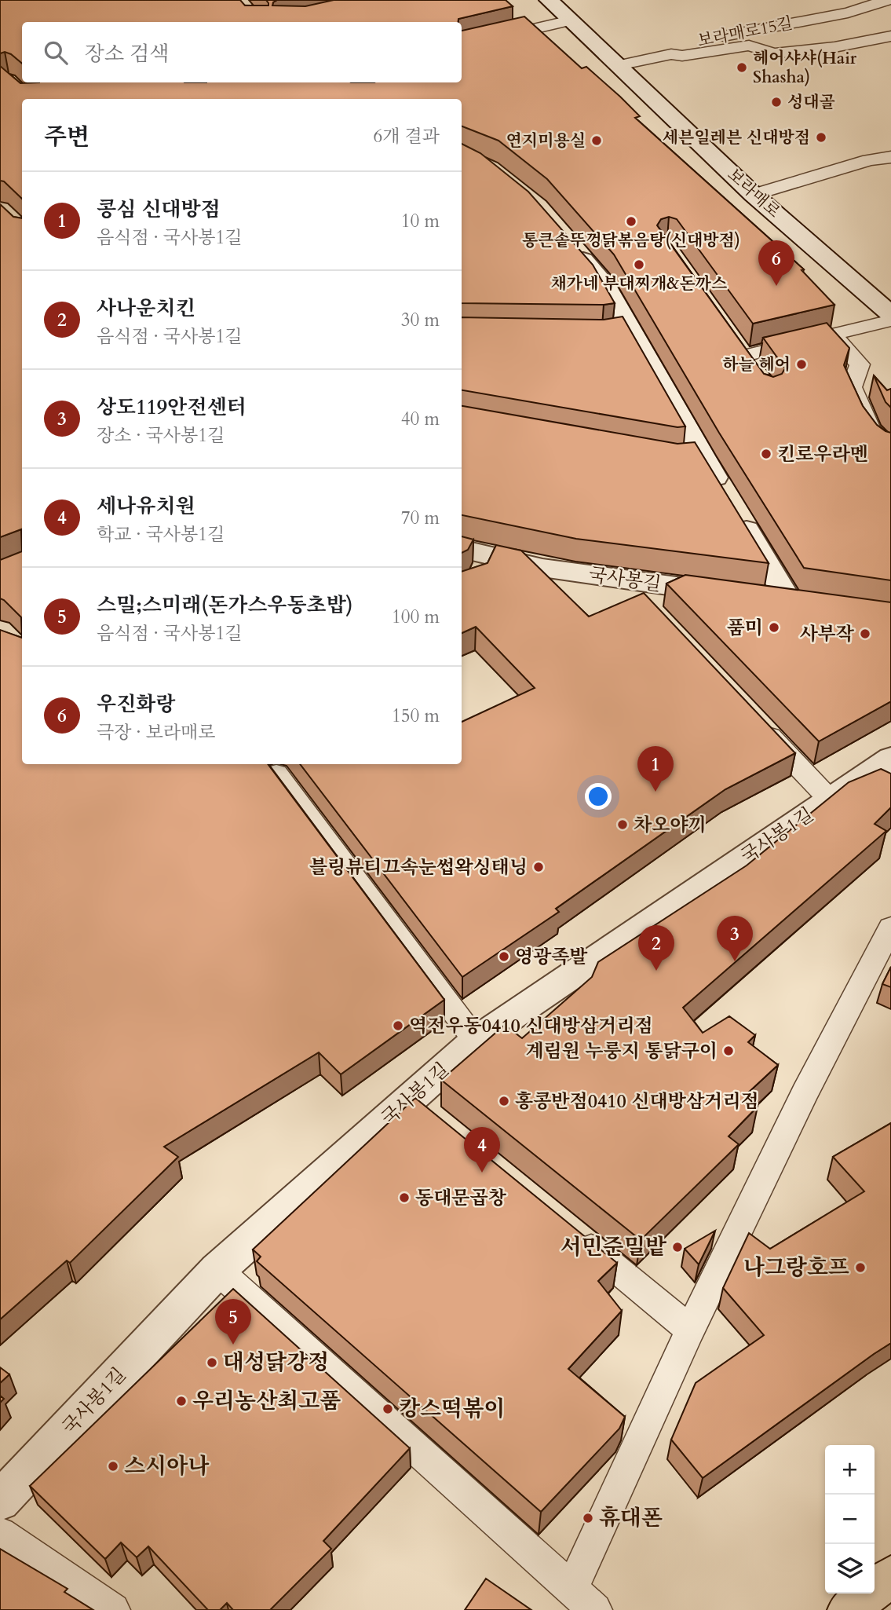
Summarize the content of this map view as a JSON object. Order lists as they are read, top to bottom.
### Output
{
  "streets": {
    "street": ["보라매로", "국사봉길", "국사봉1길"],
    "lane": ["보라매로15길"]
  },
  "places": [
    "헤어샤샤(Hair Shasha)",
    "성대골",
    "세븐일레븐 신대방점",
    "연지미용실",
    "통큰솥뚜껑닭볶음탕(신대방점)",
    "채가네 부대찌개&돈까스",
    "하늘 헤어",
    "킨로우라멘",
    "품미",
    "사부작",
    "차오야끼",
    "블링뷰티끄속눈썹왁싱태닝",
    "영광족발",
    "역전우동0410 신대방삼거리점",
    "계림원 누룽지 통닭구이",
    "홍콩반점0410 신대방삼거리점",
    "동대문곱창",
    "서민준밀밭",
    "나그랑호프",
    "대성닭강정",
    "우리농산최고품",
    "캉스떡볶이",
    "스시아나",
    "휴대폰"
  ],
  "page": {
    "search": "장소 검색",
    "heading": ["주변", "6개 결과"],
    "list": [
      {
        "mark": "1",
        "name": "콩심 신대방점",
        "note": "음식점 · 국사봉1길",
        "value": "10 m"
      },
      {
        "mark": "2",
        "name": "사나운치킨",
        "note": "음식점 · 국사봉1길",
        "value": "30 m"
      },
      {
        "mark": "3",
        "name": "상도119안전센터",
        "note": "장소 · 국사봉1길",
        "value": "40 m"
      },
      {
        "mark": "4",
        "name": "세나유치원",
        "note": "학교 · 국사봉1길",
        "value": "70 m"
      },
      {
        "mark": "5",
        "name": "스밀;스미래(돈가스우동초밥)",
        "note": "음식점 · 국사봉1길",
        "value": "100 m"
      },
      {
        "mark": "6",
        "name": "우진화랑",
        "note": "극장 · 보라매로",
        "value": "150 m"
      }
    ],
    "pins": [
      "6",
      "1",
      "3",
      "2",
      "4",
      "5"
    ],
    "map_buttons": ["+", "−"]
  }
}
